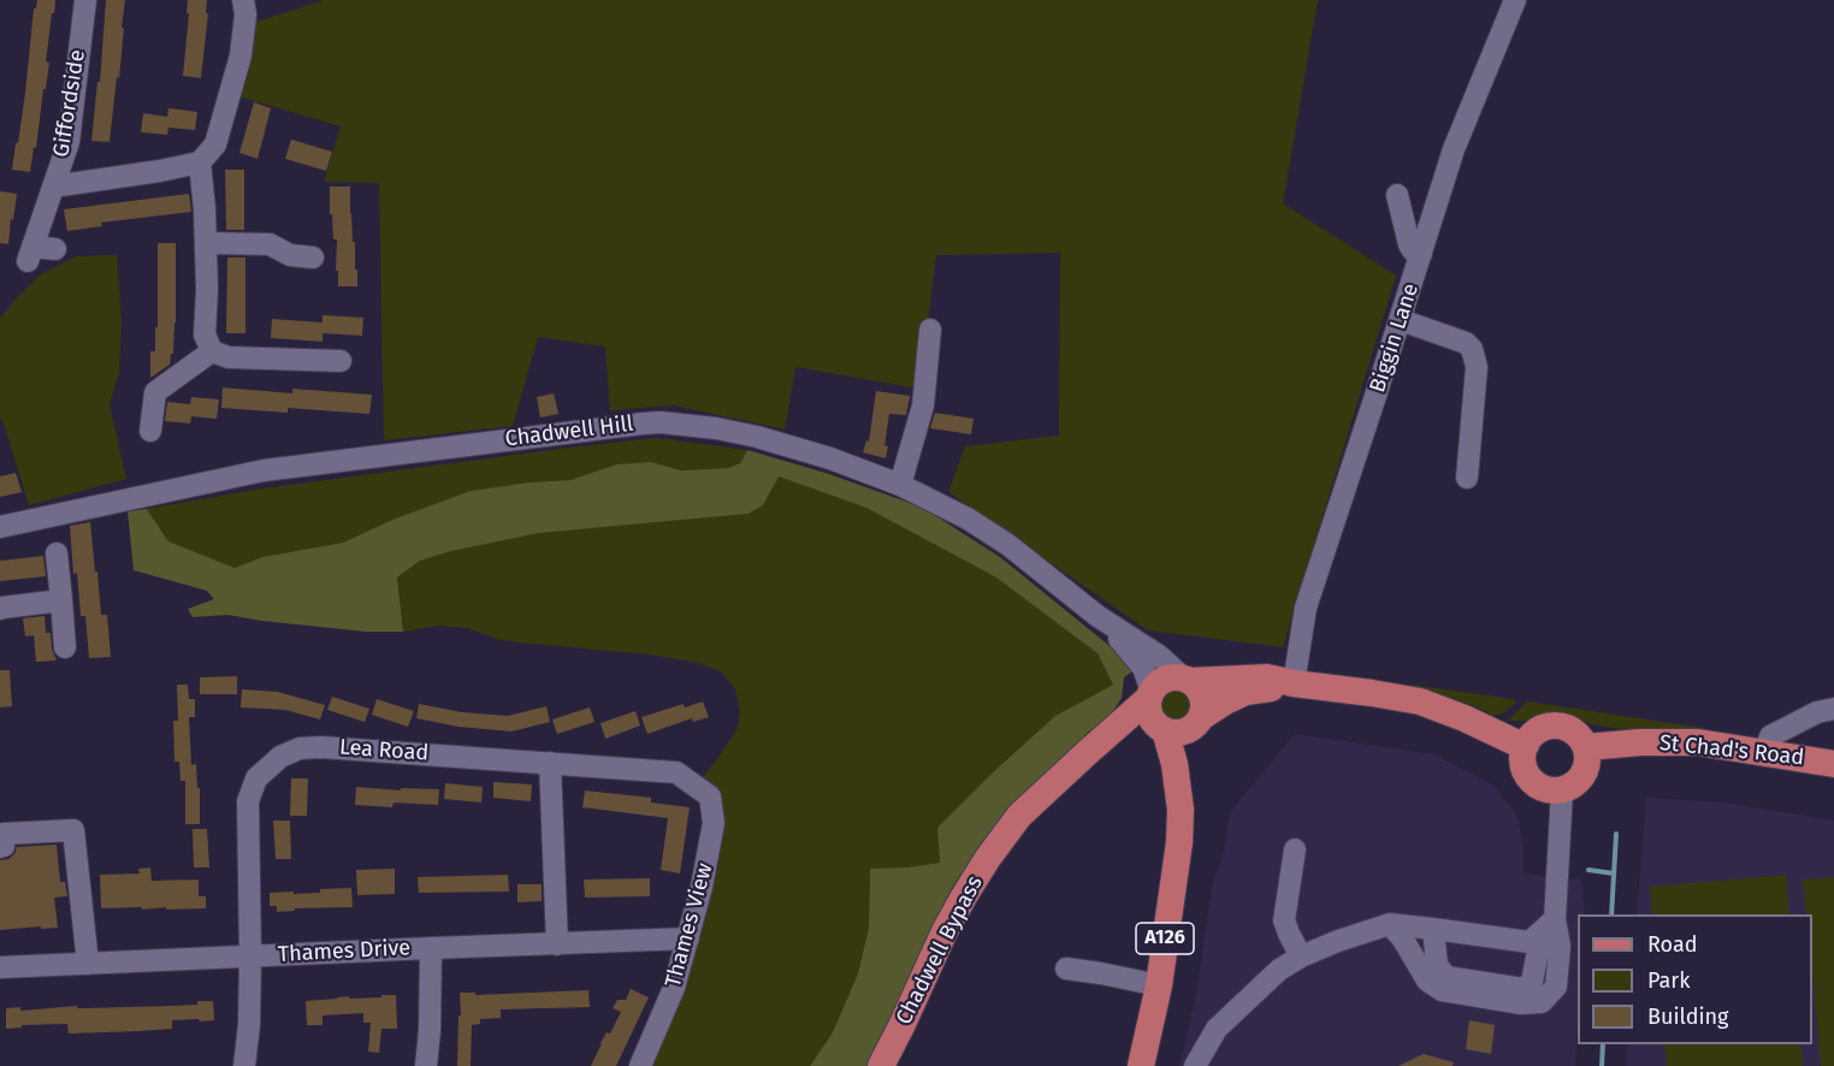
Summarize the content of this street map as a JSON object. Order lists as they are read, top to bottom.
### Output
{
  "streets": {
    "main road": ["St Chad's Road", "A126", "Chadwell Bypass"],
    "street": [
      "Giffordside",
      "Biggin Lane",
      "Chadwell Hill",
      "Lea Road",
      "Thames View",
      "Thames Drive"
    ]
  },
  "crossings": [
    ["Chadwell Hill", "A126"],
    ["Chadwell Hill", "Chadwell Bypass"],
    ["Lea Road", "Thames View"],
    ["Lea Road", "Thames Drive"],
    ["Thames View", "Thames Drive"],
    ["A126", "Chadwell Bypass"]
  ],
  "legend": ["Road", "Park", "Building"]
}
